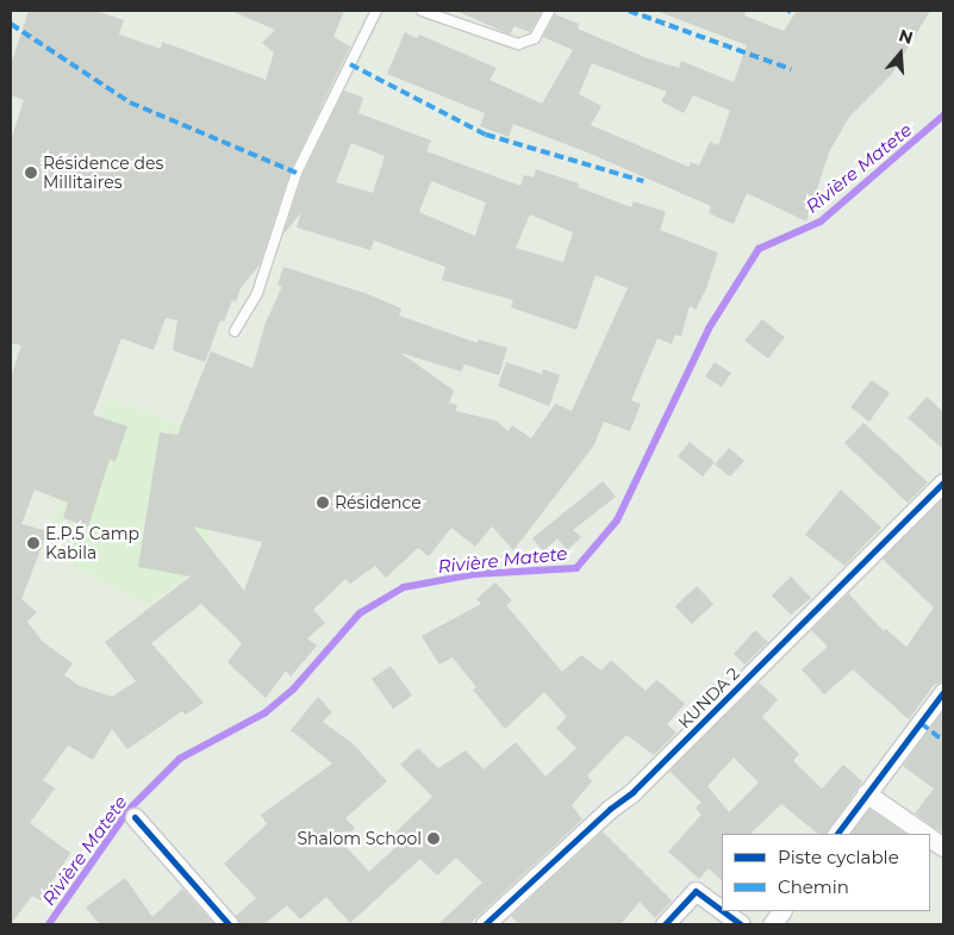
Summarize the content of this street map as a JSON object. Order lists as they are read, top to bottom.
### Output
{
  "streets": {
    "street": ["KUNDA 2"]
  },
  "water": ["Rivière Matete"],
  "places": [
    "Résidence des Millitaires",
    "Résidence",
    "E.P.5 Camp Kabila",
    "Shalom School"
  ],
  "legend": ["Piste cyclable", "Chemin"],
  "north": "top"
}
